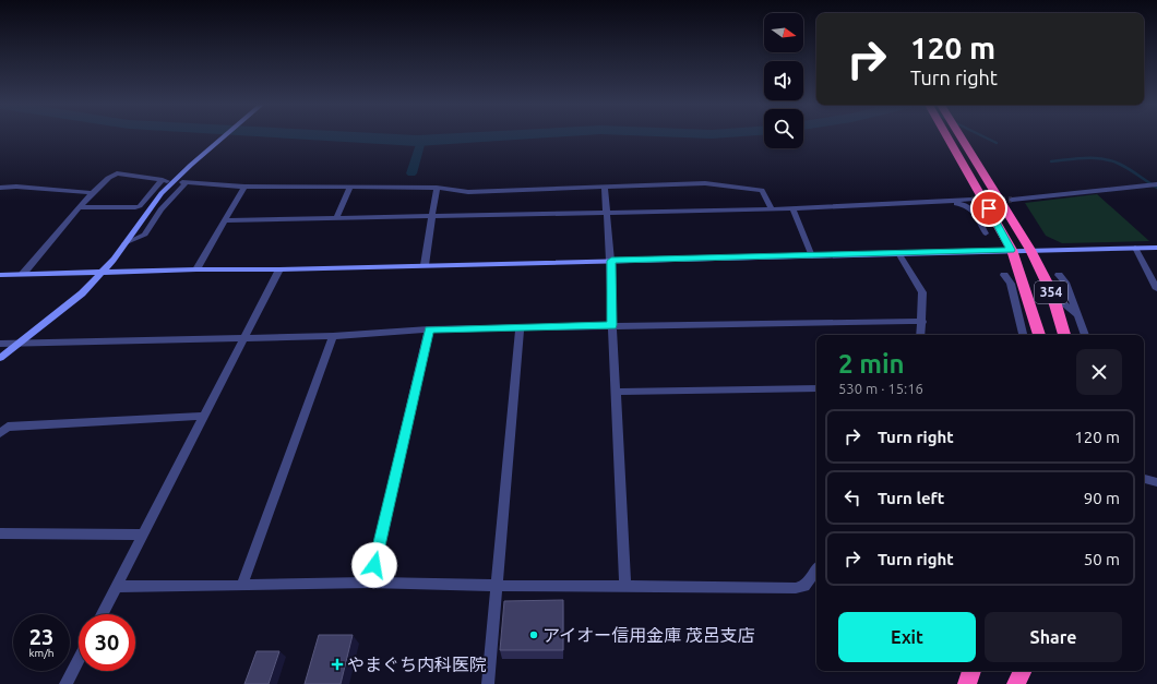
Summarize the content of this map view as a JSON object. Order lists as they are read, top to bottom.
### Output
{
  "streets": {
    "highway": ["354"]
  },
  "places": {
    "other": ["アイオー信用金庫 茂呂支店"],
    "health": ["やまぐち内科医院"]
  },
  "north": "right",
  "page": {
    "turn": ["120 m", "Turn right"],
    "heading": ["2 min", "530 m · 15:16"],
    "list": [
      {
        "name": "Turn right",
        "value": "120 m"
      },
      {
        "name": "Turn left",
        "value": "90 m"
      },
      {
        "name": "Turn right",
        "value": "50 m"
      }
    ],
    "buttons": ["Exit", "Share"],
    "speed": "23 km/h",
    "limit": "30"
  }
}
